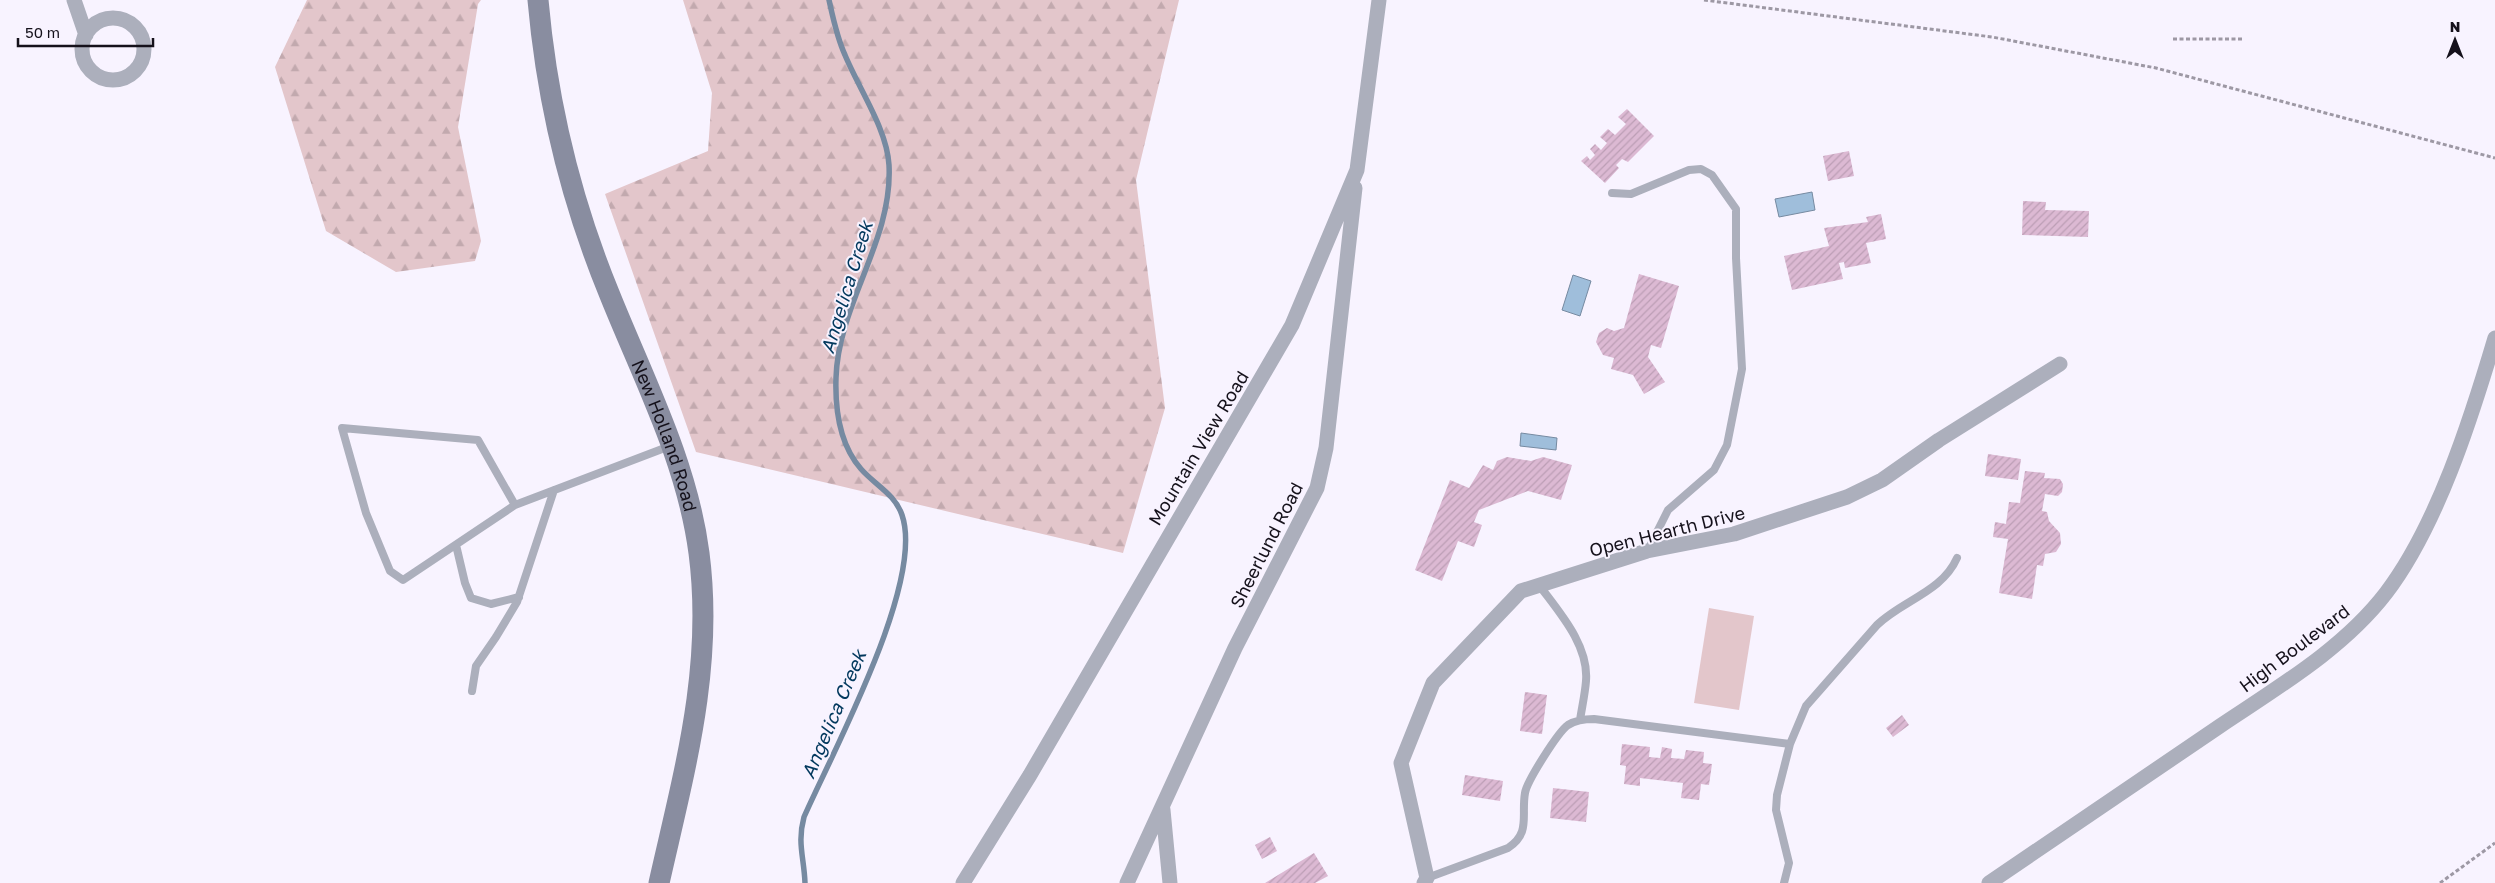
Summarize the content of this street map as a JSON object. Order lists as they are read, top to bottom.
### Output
{
  "streets": {
    "main road": ["New Holland Road"],
    "street": [
      "Mountain View Road",
      "Open Hearth Drive",
      "Sheerlund Road",
      "High Boulevard"
    ]
  },
  "crossings": [
    ["Mountain View Road", "Sheerlund Road"]
  ],
  "water": ["Angelica Creek"],
  "scale_bar": "50 m",
  "north": "top"
}
